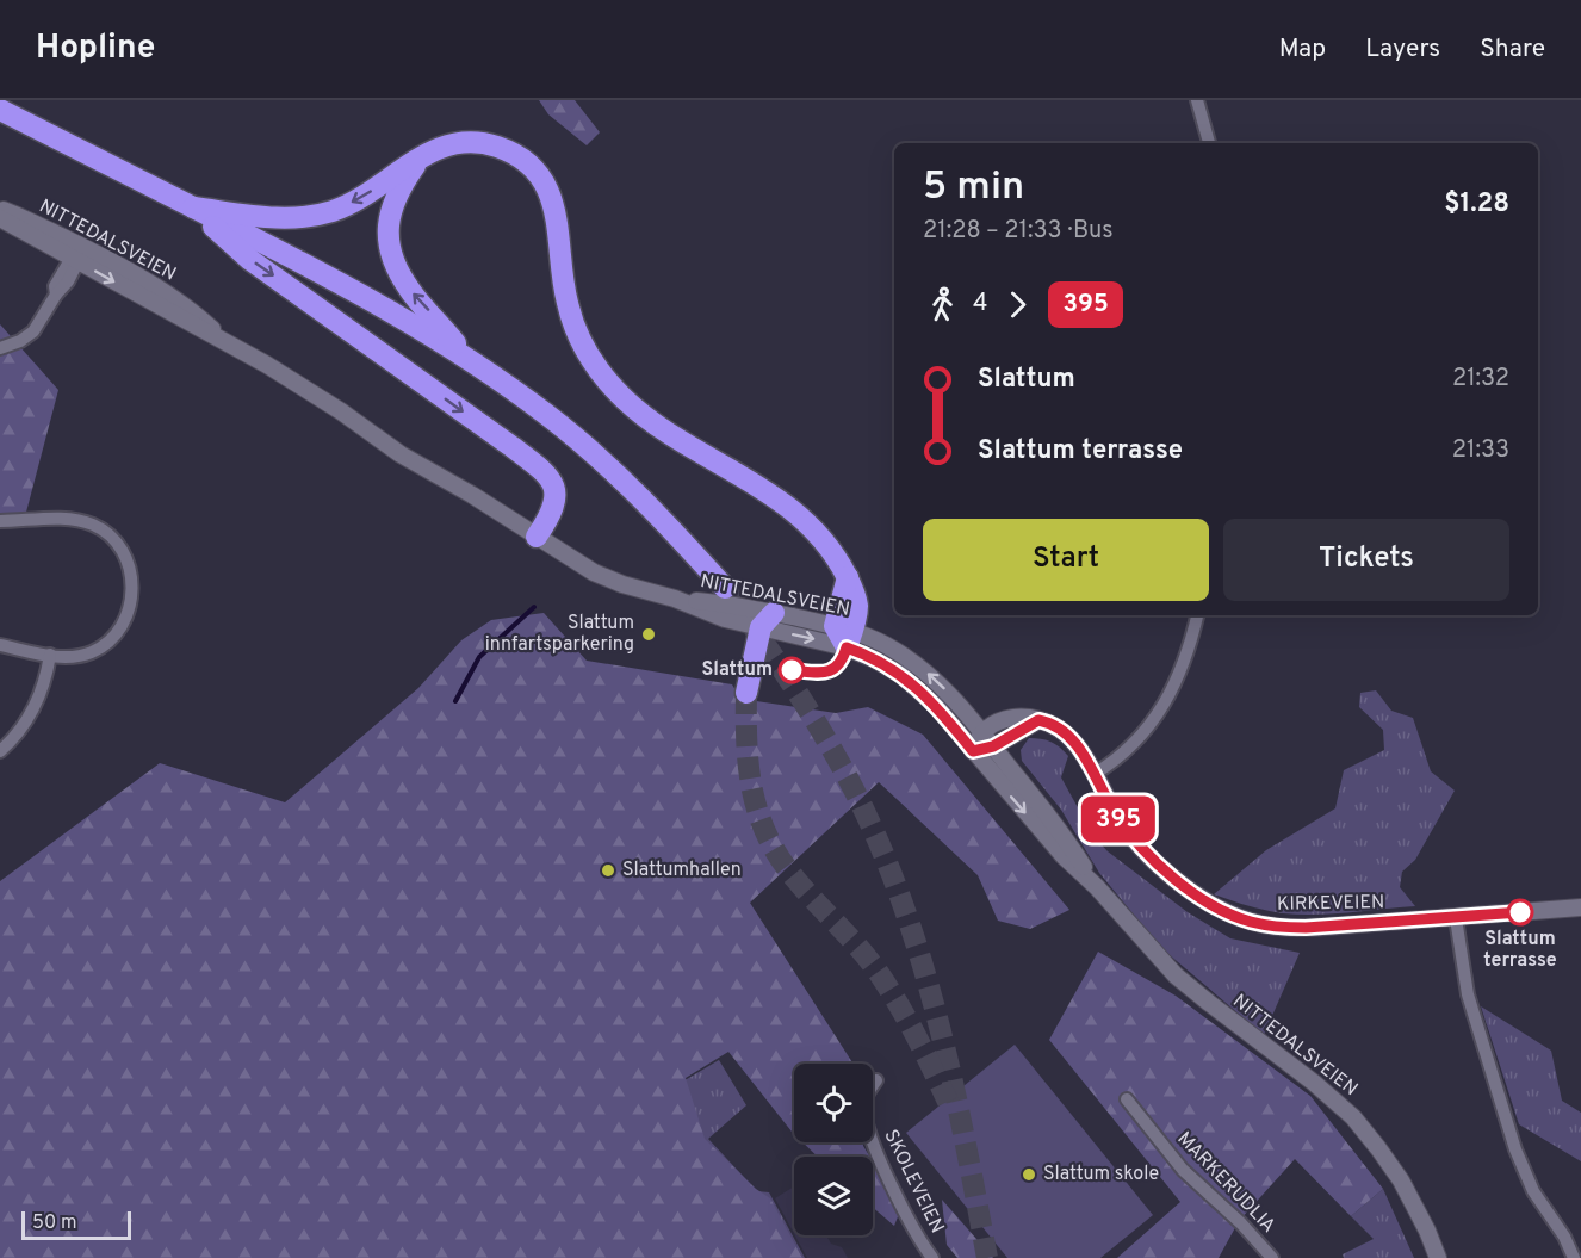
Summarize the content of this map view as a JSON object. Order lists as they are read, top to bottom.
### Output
{
  "streets": {
    "main road": ["NITTEDALSVEIEN", "KIRKEVEIEN"],
    "street": ["SKOLEVEIEN", "MARKERUDLIA"]
  },
  "crossings": [
    ["NITTEDALSVEIEN", "KIRKEVEIEN"]
  ],
  "places": [
    "Slattum innfartsparkering",
    "Slattum",
    "Slattumhallen",
    "Slattum terrasse",
    "Slattum skole"
  ],
  "lines": ["bus line 395"],
  "scale_bar": "50 m",
  "page": {
    "header": "Hopline",
    "nav": ["Map", "Layers", "Share"],
    "on_map": "395",
    "heading": ["5 min", "21:28 – 21:33 · Bus", "$1.28"],
    "legs": ["4", "395"],
    "list": [
      {
        "name": "Slattum",
        "value": "21:32"
      },
      {
        "name": "Slattum terrasse",
        "value": "21:33"
      }
    ],
    "buttons": ["Start", "Tickets"],
    "scale": "50 m"
  }
}
